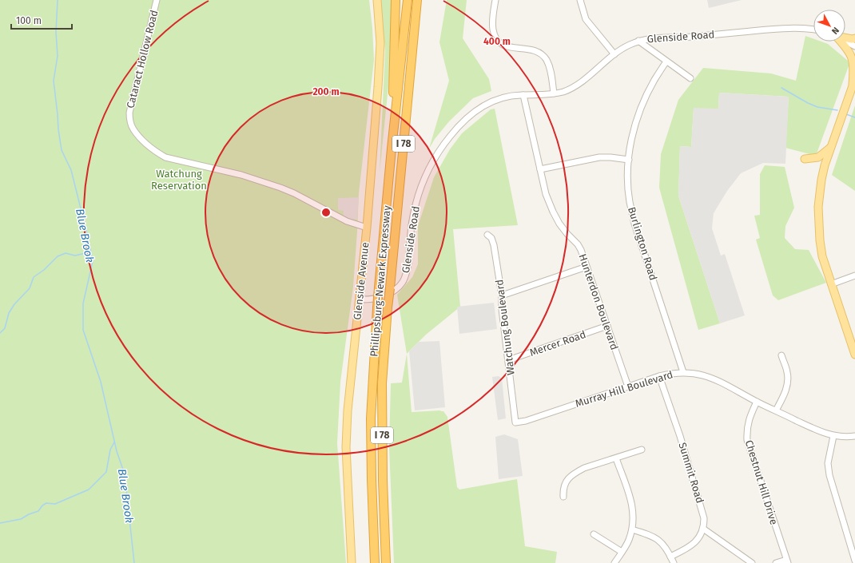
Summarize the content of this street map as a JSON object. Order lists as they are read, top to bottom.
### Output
{
  "streets": {
    "highway": ["I 78", "Phillipsburg-Newark Expressway"],
    "main road": ["Glenside Avenue"],
    "street": [
      "Glenside Road",
      "Cataract Hollow Road",
      "Burlington Road",
      "Hunterdon Boulevard",
      "Watchung Boulevard",
      "Mercer Road",
      "Murray Hill Boulevard",
      "Summit Road",
      "Chestnut Hill Drive"
    ]
  },
  "crossings": [
    ["Glenside Road", "Glenside Avenue"],
    ["Glenside Road", "Hunterdon Boulevard"],
    ["Cataract Hollow Road", "Glenside Avenue"],
    ["Burlington Road", "Murray Hill Boulevard"],
    ["Hunterdon Boulevard", "Mercer Road"],
    ["Hunterdon Boulevard", "Murray Hill Boulevard"],
    ["Watchung Boulevard", "Mercer Road"],
    ["Watchung Boulevard", "Murray Hill Boulevard"],
    ["Murray Hill Boulevard", "Summit Road"],
    ["Murray Hill Boulevard", "Chestnut Hill Drive"]
  ],
  "water": ["Blue Brook"],
  "parks": ["Watchung Reservation"],
  "scale_bar": "100 m",
  "north": "bottom right",
  "rings": ["400 m", "200 m"]
}
